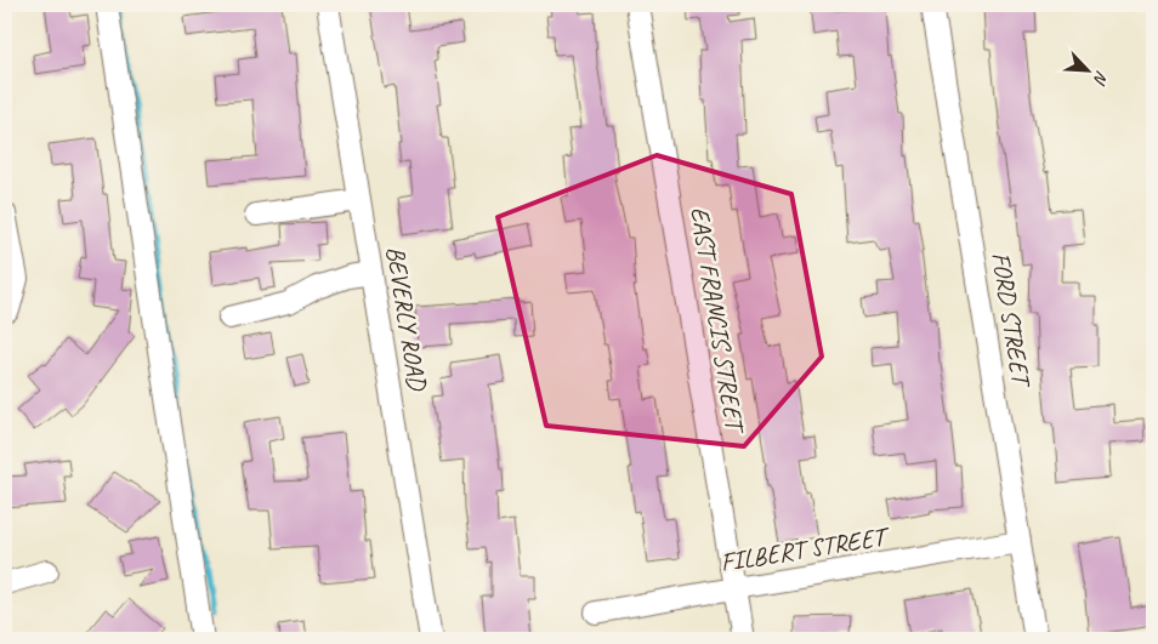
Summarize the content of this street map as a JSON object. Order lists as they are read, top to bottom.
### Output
{
  "streets": {
    "street": [
      "BEVERLY ROAD",
      "EAST FRANCIS STREET",
      "FORD STREET",
      "FILBERT STREET"
    ]
  },
  "crossings": [
    ["EAST FRANCIS STREET", "FILBERT STREET"],
    ["FORD STREET", "FILBERT STREET"]
  ],
  "north": "bottom right"
}
